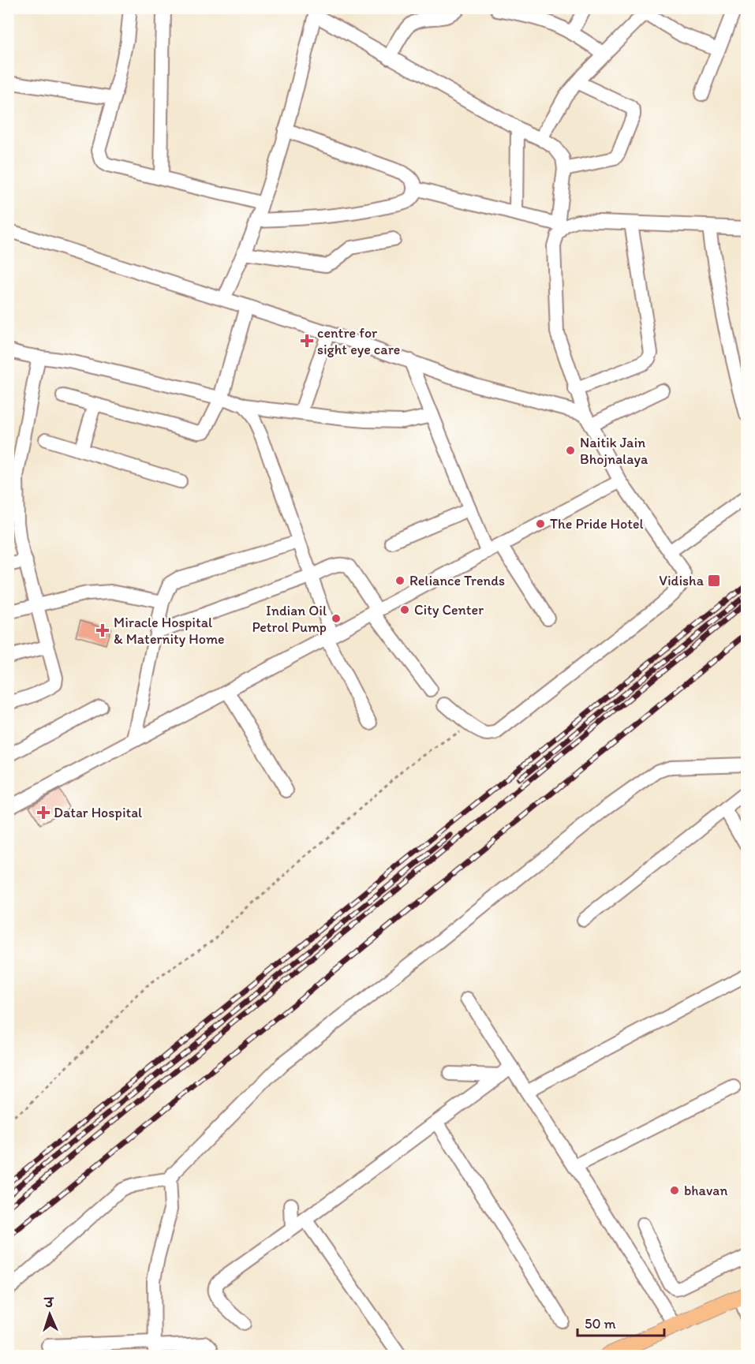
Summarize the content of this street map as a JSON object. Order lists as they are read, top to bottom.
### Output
{
  "places": {
    "health": ["centre for sight eye care", "Miracle Hospital & Maternity Home", "Datar Hospital"],
    "other": [
      "Naitik Jain Bhojnalaya",
      "The Pride Hotel",
      "Reliance Trends",
      "City Center",
      "Indian Oil Petrol Pump",
      "bhavan"
    ],
    "transit": ["Vidisha"]
  },
  "scale_bar": "50 m",
  "north": "top"
}
